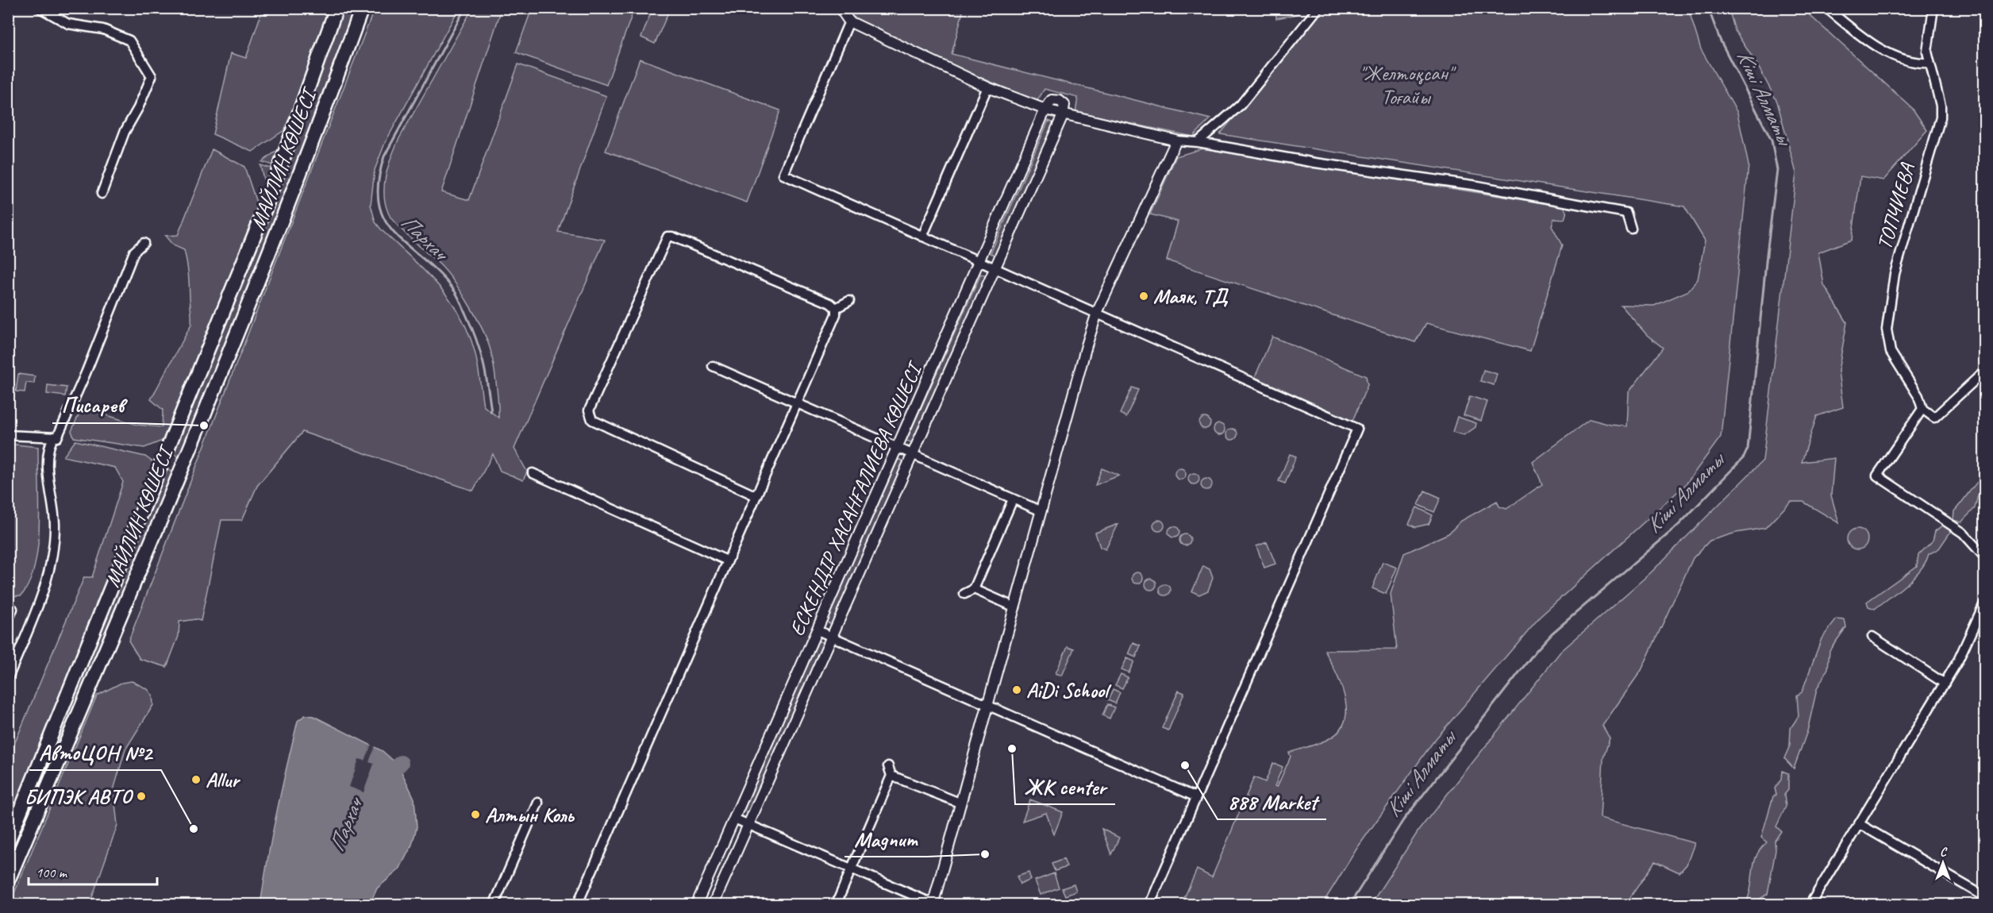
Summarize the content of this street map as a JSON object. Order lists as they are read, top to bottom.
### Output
{
  "streets": {
    "main road": ["МАЙЛИН КӨШЕСІ"],
    "street": ["ТОПЧИЕВА", "ЕСКЕНДІР ХАСАНҒАЛИЕВА КӨШЕСІ"]
  },
  "water": ["Кіші Алматы", "Пархач"],
  "parks": ["\"Желтоқсан\" Тоғайы"],
  "places": [
    "Маяк, ТД",
    "Писарев",
    "AiDi School",
    "ЖК center",
    "888 Market",
    "Allur",
    "БИПЭК АВТО",
    "Алтын Коль",
    "АвтоЦОН №2",
    "Magnum"
  ],
  "scale_bar": "100 m",
  "north": "top"
}
